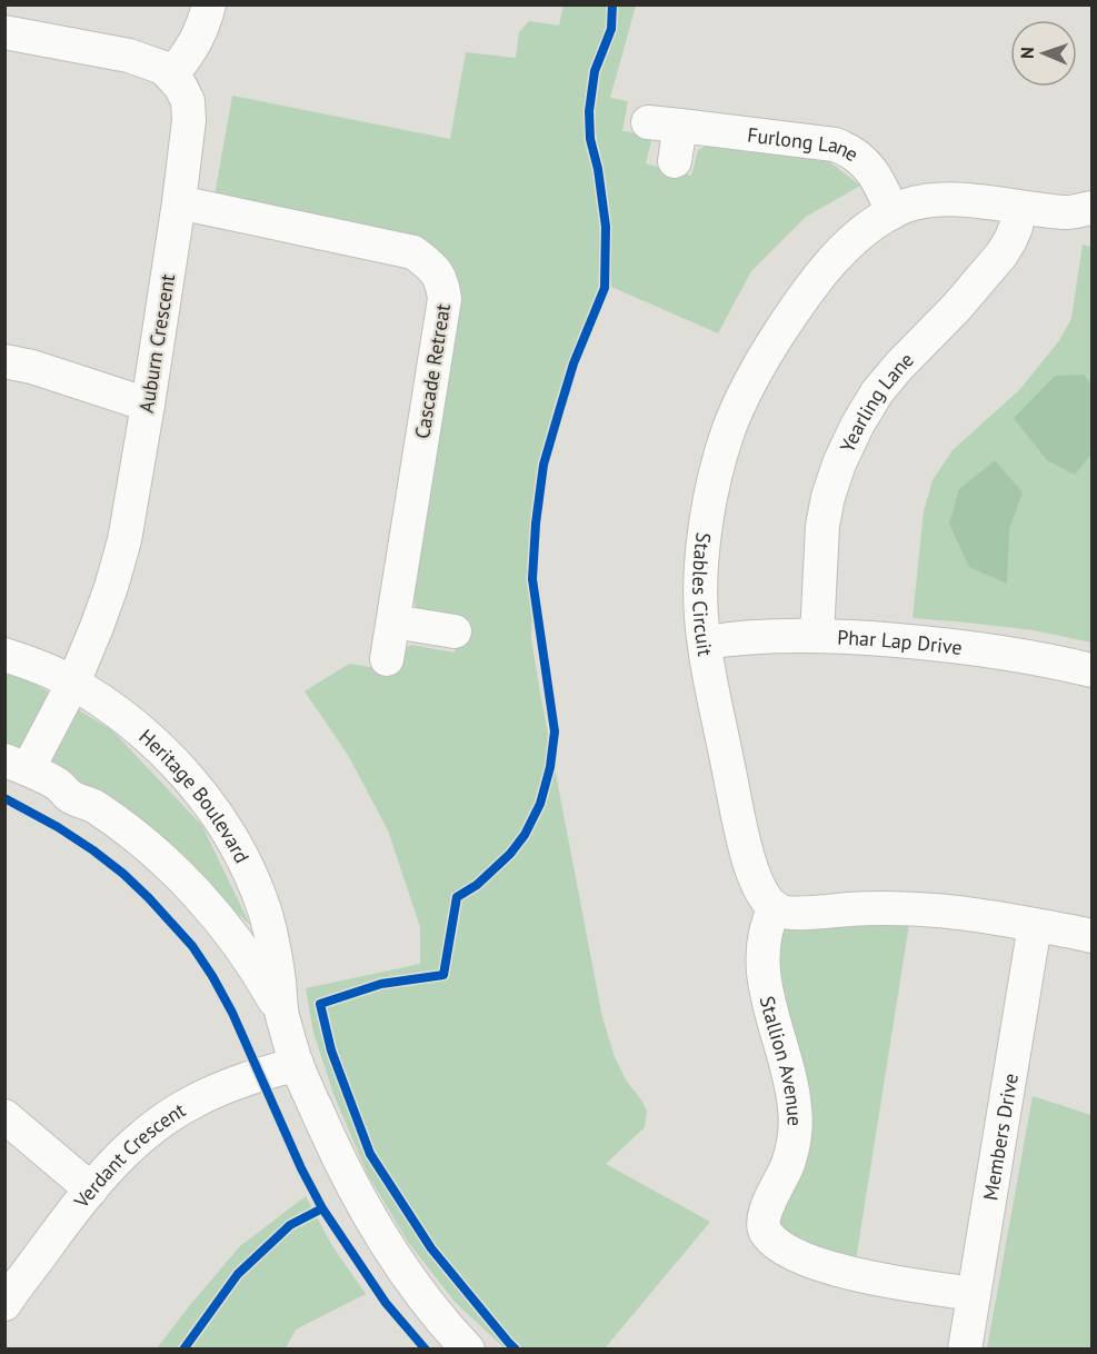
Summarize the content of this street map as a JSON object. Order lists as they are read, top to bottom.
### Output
{
  "streets": {
    "street": [
      "Furlong Lane",
      "Auburn Crescent",
      "Cascade Retreat",
      "Yearling Lane",
      "Stables Circuit",
      "Phar Lap Drive",
      "Heritage Boulevard",
      "Stallion Avenue",
      "Members Drive",
      "Verdant Crescent"
    ]
  },
  "crossings": [
    ["Furlong Lane", "Stables Circuit"],
    ["Auburn Crescent", "Cascade Retreat"],
    ["Auburn Crescent", "Heritage Boulevard"],
    ["Yearling Lane", "Stables Circuit"],
    ["Yearling Lane", "Phar Lap Drive"],
    ["Stables Circuit", "Phar Lap Drive"],
    ["Stables Circuit", "Stallion Avenue"],
    ["Heritage Boulevard", "Verdant Crescent"],
    ["Stallion Avenue", "Members Drive"]
  ],
  "north": "left"
}
